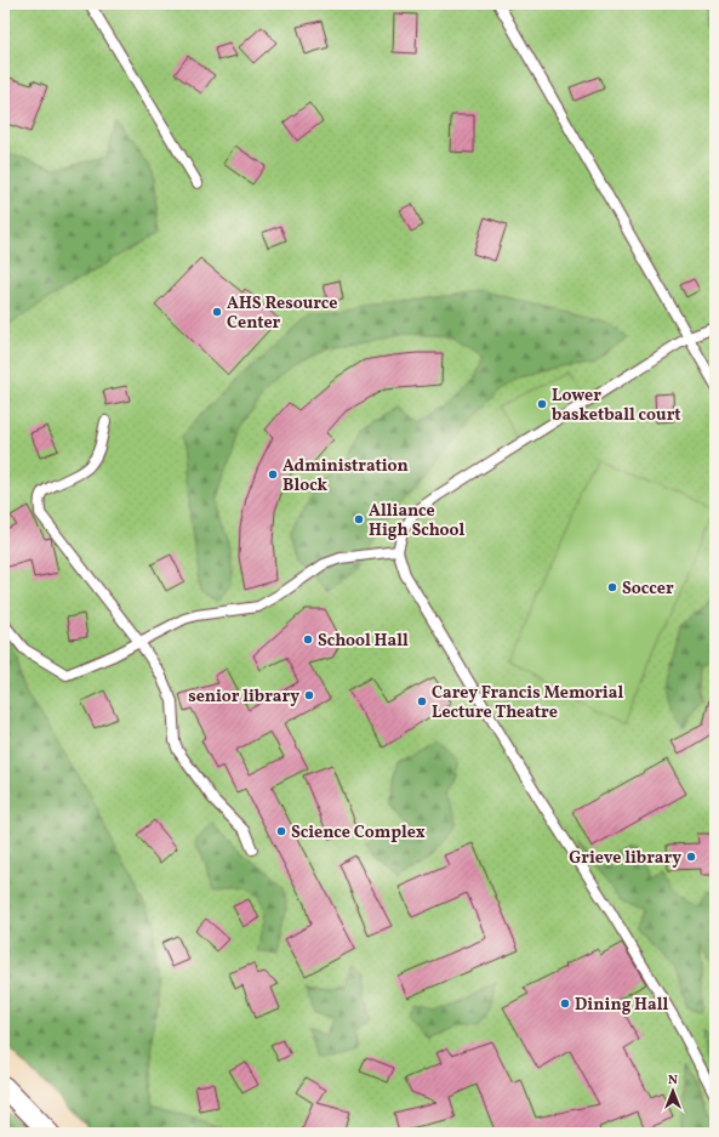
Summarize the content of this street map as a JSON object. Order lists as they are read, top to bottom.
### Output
{
  "places": [
    "AHS Resource Center",
    "Lower basketball court",
    "Administration Block",
    "Alliance High School",
    "Soccer",
    "School Hall",
    "senior library",
    "Carey Francis Memorial Lecture Theatre",
    "Science Complex",
    "Grieve library",
    "Dining Hall"
  ],
  "north": "top"
}
